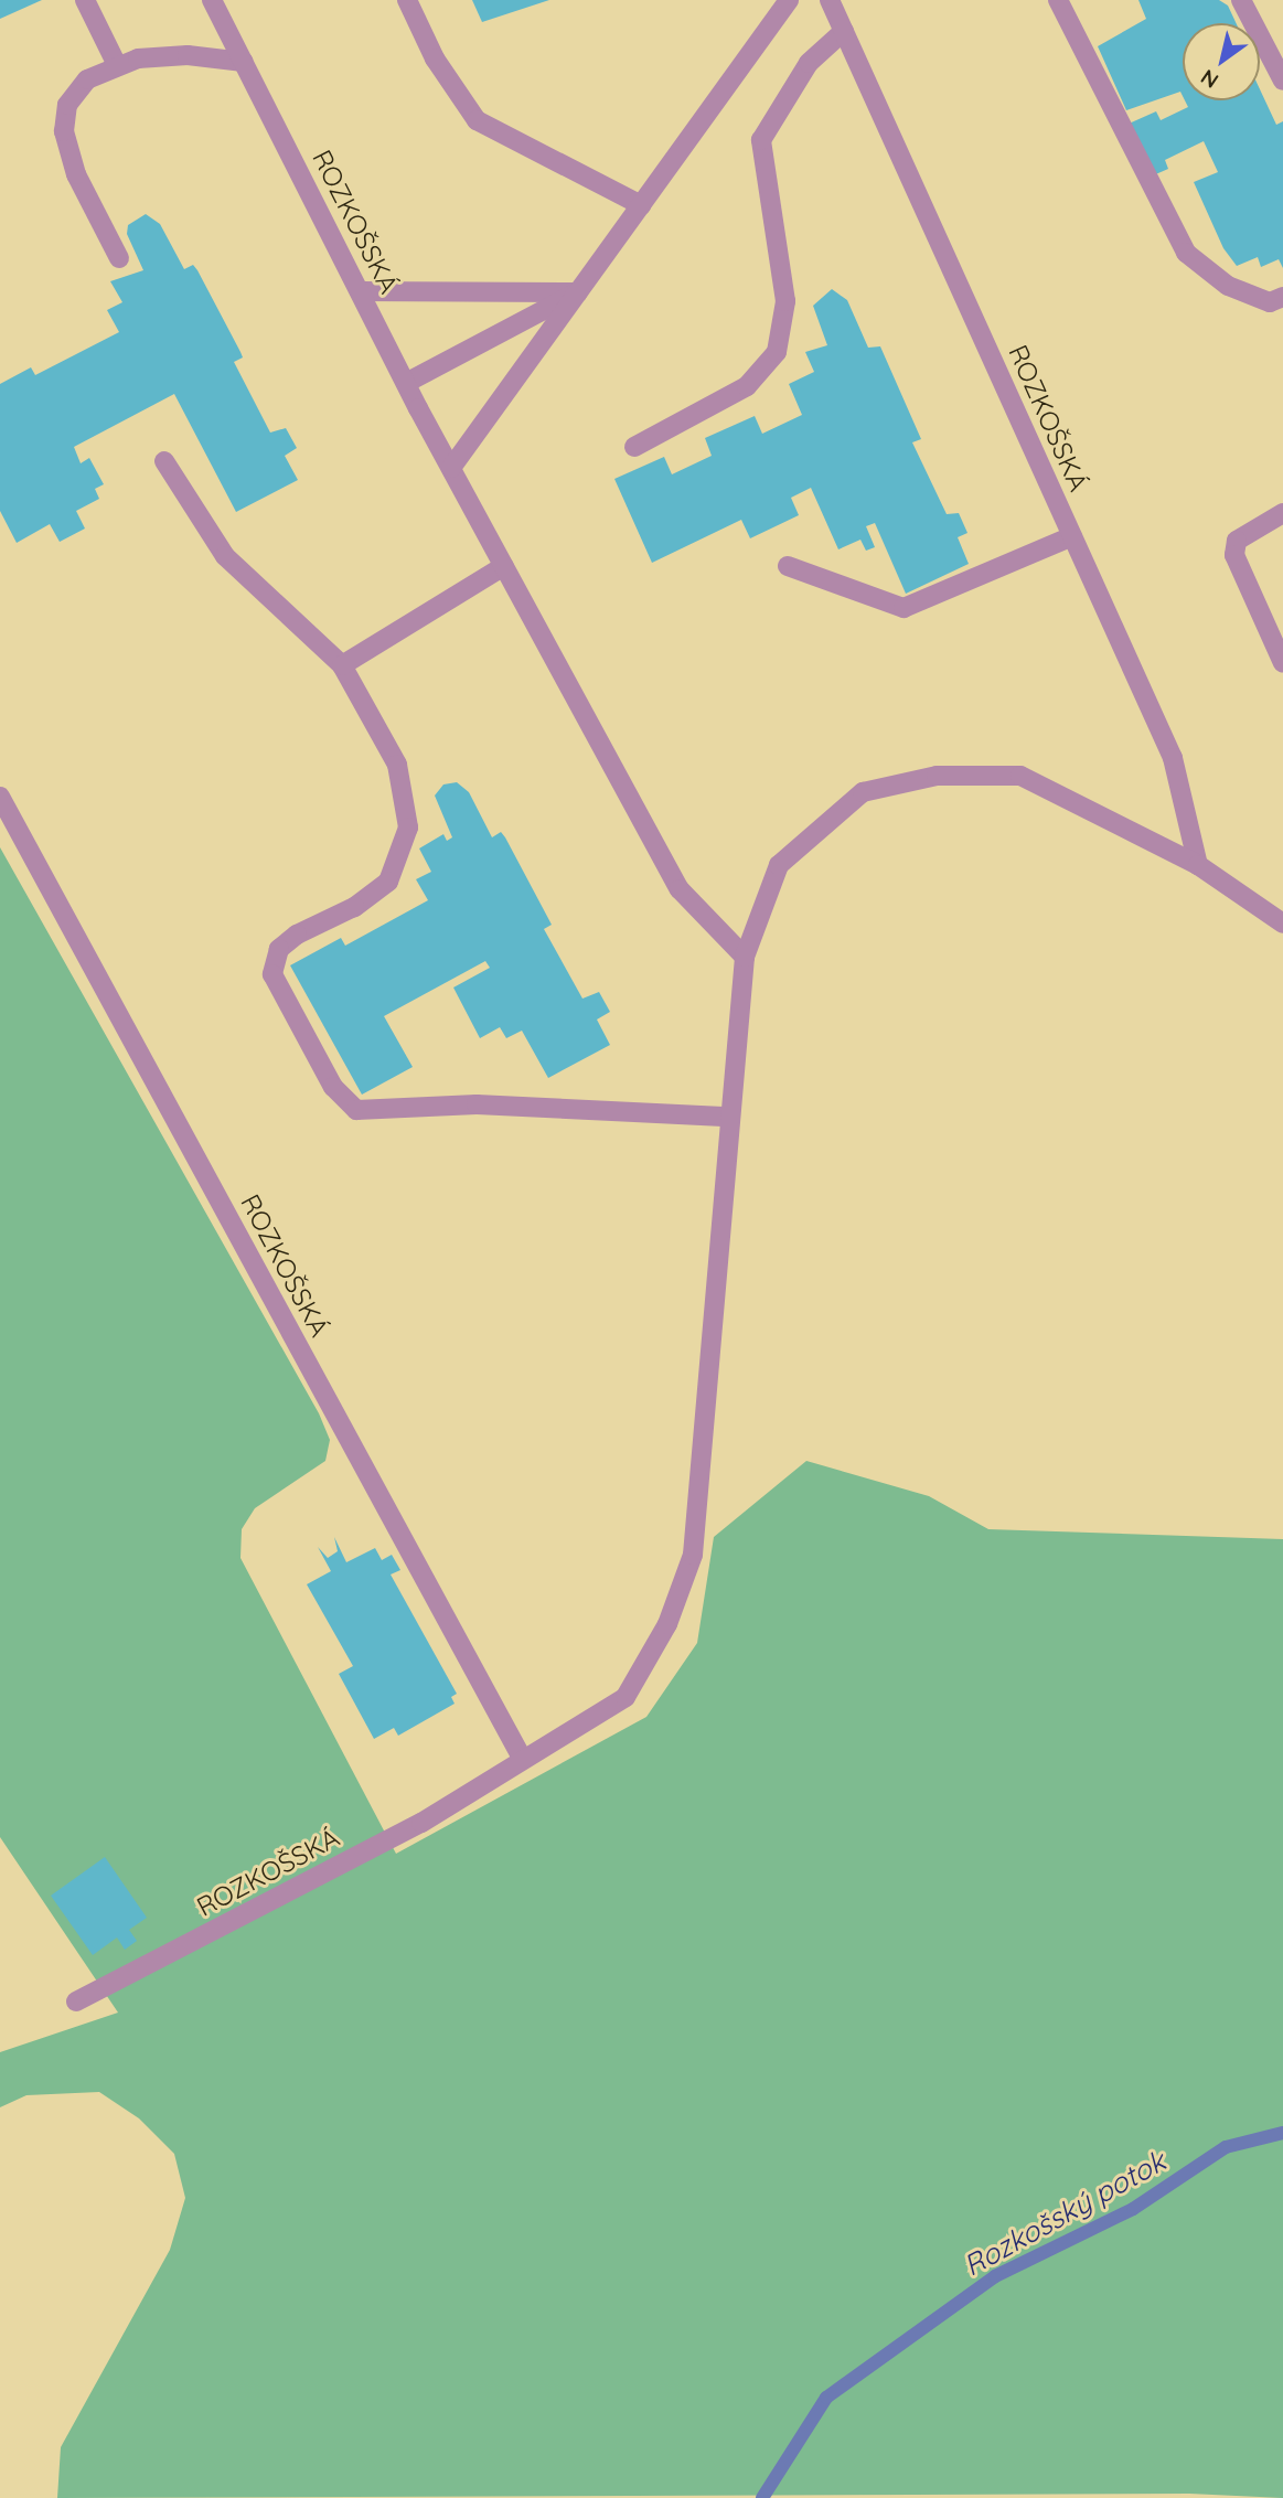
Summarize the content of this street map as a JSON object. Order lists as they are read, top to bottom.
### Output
{
  "streets": {
    "street": ["ROZKOŠSKÁ"]
  },
  "water": ["Rozkošský potok"],
  "north": "bottom left"
}
